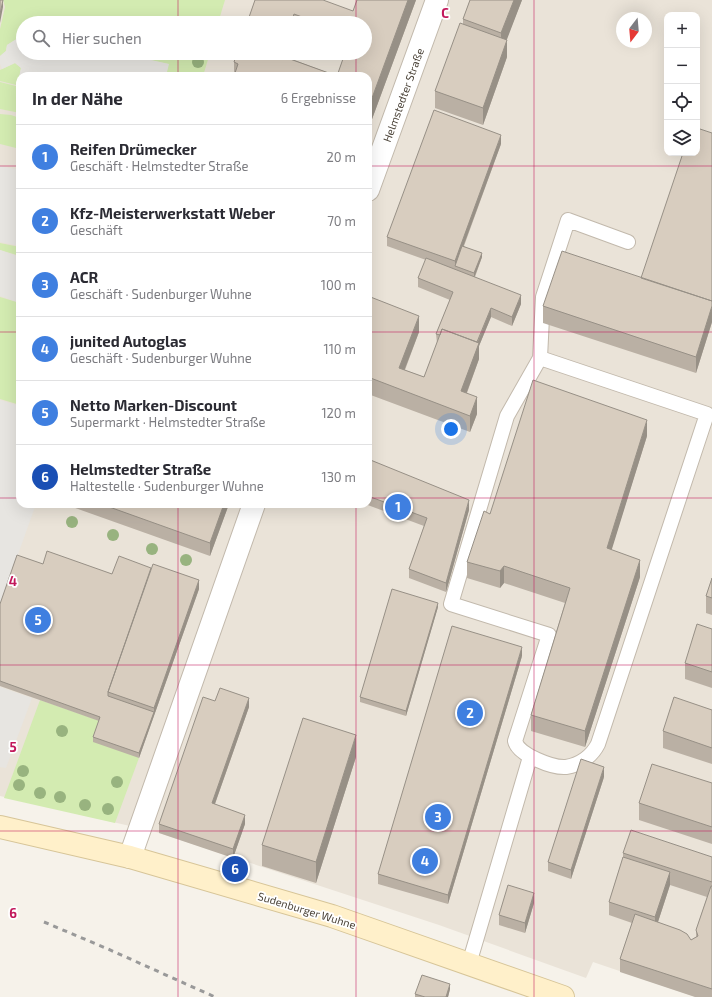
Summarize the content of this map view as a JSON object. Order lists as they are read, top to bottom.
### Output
{
  "streets": {
    "main road": ["Sudenburger Wuhne"],
    "street": ["Helmstedter Straße"]
  },
  "north": "bottom",
  "page": {
    "map_buttons": ["+", "−"],
    "search": "Hier suchen",
    "heading": ["In der Nähe", "6 Ergebnisse"],
    "list": [
      {
        "mark": "1",
        "name": "Reifen Drümecker",
        "note": "Geschäft · Helmstedter Straße",
        "value": "20 m"
      },
      {
        "mark": "2",
        "name": "Kfz-Meisterwerkstatt Weber",
        "note": "Geschäft",
        "value": "70 m"
      },
      {
        "mark": "3",
        "name": "ACR",
        "note": "Geschäft · Sudenburger Wuhne",
        "value": "100 m"
      },
      {
        "mark": "4",
        "name": "junited Autoglas",
        "note": "Geschäft · Sudenburger Wuhne",
        "value": "110 m"
      },
      {
        "mark": "5",
        "name": "Netto Marken-Discount",
        "note": "Supermarkt · Helmstedter Straße",
        "value": "120 m"
      },
      {
        "mark": "6",
        "name": "Helmstedter Straße",
        "note": "Haltestelle · Sudenburger Wuhne",
        "value": "130 m"
      }
    ],
    "pins": [
      "1",
      "5",
      "2",
      "3",
      "4",
      "6"
    ]
  },
  "grid": {
    "columns": ["C"],
    "rows": ["4", "5", "6"]
  }
}
